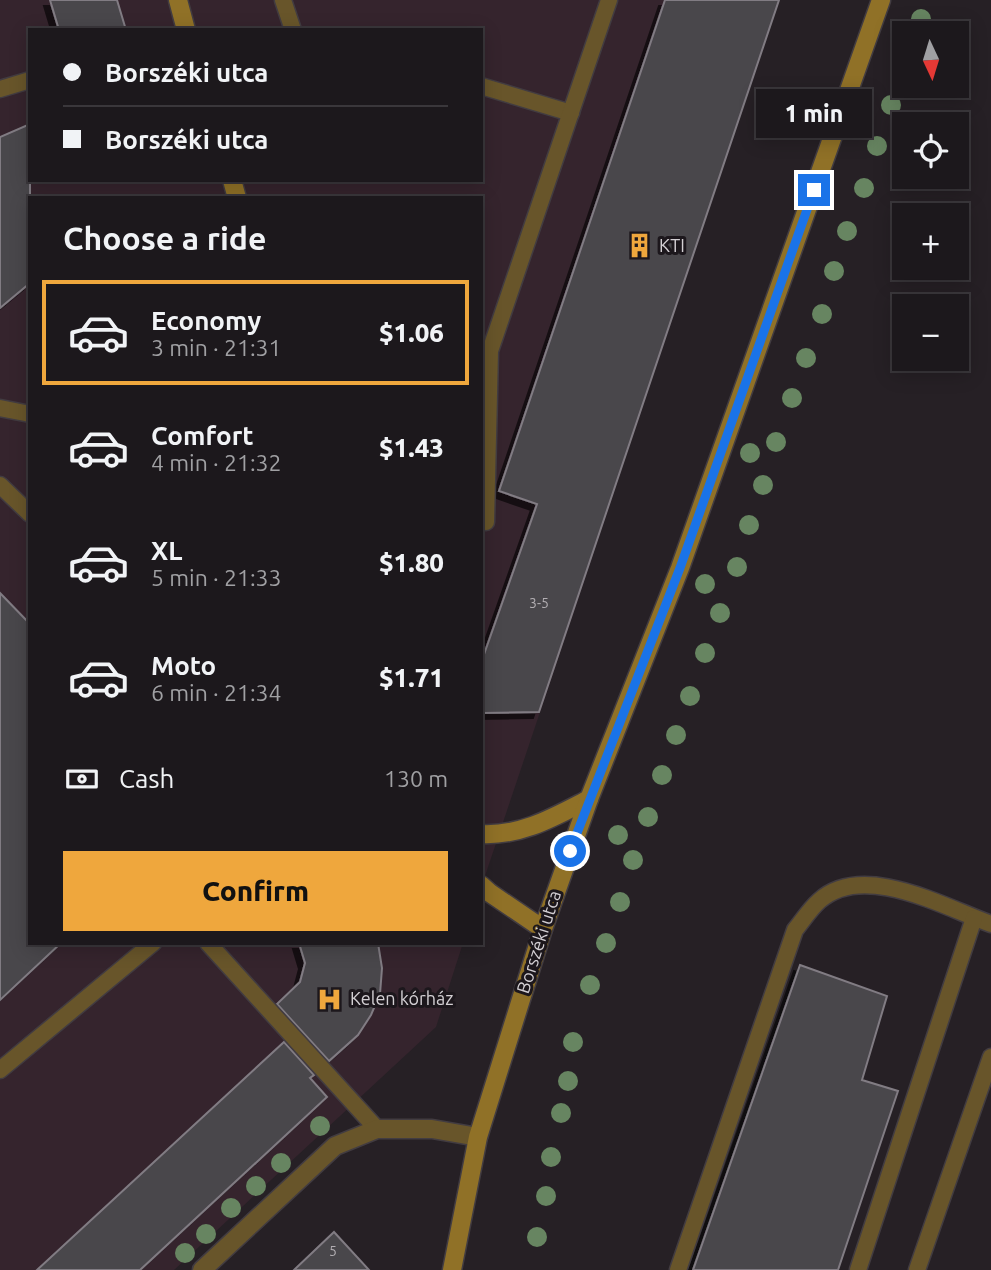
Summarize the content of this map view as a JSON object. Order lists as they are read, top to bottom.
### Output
{
  "streets": {
    "main road": ["Borszéki utca"]
  },
  "places": {
    "building": ["KTI"],
    "hospital": ["Kelen kórház"]
  },
  "house_numbers": ["3-5", "5"],
  "north": "bottom",
  "page": {
    "map_buttons": ["+", "−"],
    "banner": ["Borszéki utca", "Borszéki utca"],
    "bubble": "1 min",
    "heading": "Choose a ride",
    "list": [
      {
        "name": "Economy",
        "note": "3 min · 21:31",
        "value": "$1.06"
      },
      {
        "name": "Comfort",
        "note": "4 min · 21:32",
        "value": "$1.43"
      },
      {
        "name": "XL",
        "note": "5 min · 21:33",
        "value": "$1.80"
      },
      {
        "name": "Moto",
        "note": "6 min · 21:34",
        "value": "$1.71"
      }
    ],
    "pay": ["Cash", "130 m"],
    "buttons": "Confirm"
  }
}
